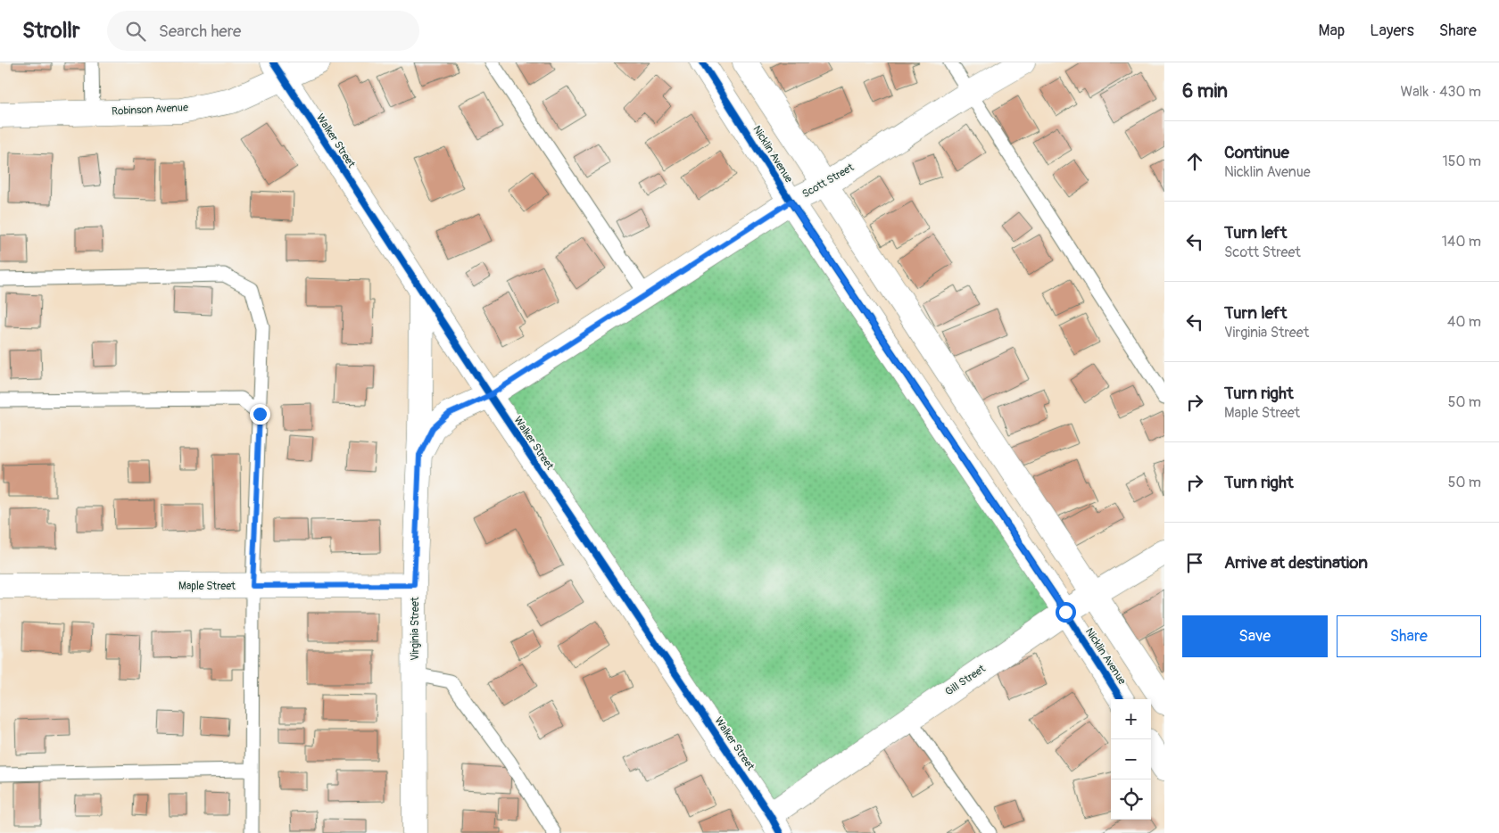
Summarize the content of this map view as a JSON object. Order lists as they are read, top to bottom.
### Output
{
  "streets": {
    "street": [
      "Robinson Avenue",
      "Walker Street",
      "Nicklin Avenue",
      "Scott Street",
      "Maple Street",
      "Virginia Street",
      "Gill Street"
    ]
  },
  "crossings": [
    ["Robinson Avenue", "Walker Street"],
    ["Walker Street", "Scott Street"],
    ["Walker Street", "Virginia Street"],
    ["Walker Street", "Gill Street"],
    ["Nicklin Avenue", "Scott Street"],
    ["Nicklin Avenue", "Gill Street"],
    ["Scott Street", "Virginia Street"],
    ["Maple Street", "Virginia Street"]
  ],
  "page": {
    "header": "Strollr",
    "search": "Search here",
    "nav": ["Map", "Layers", "Share"],
    "heading": ["6 min", "Walk · 430 m"],
    "list": [
      ["Continue", "Nicklin Avenue", "150 m"],
      ["Turn left", "Scott Street", "140 m"],
      ["Turn left", "Virginia Street", "40 m"],
      ["Turn right", "Maple Street", "50 m"],
      ["Turn right", "50 m"],
      "Arrive at destination"
    ],
    "buttons": ["Save", "Share"],
    "map_buttons": ["+", "−"]
  }
}
